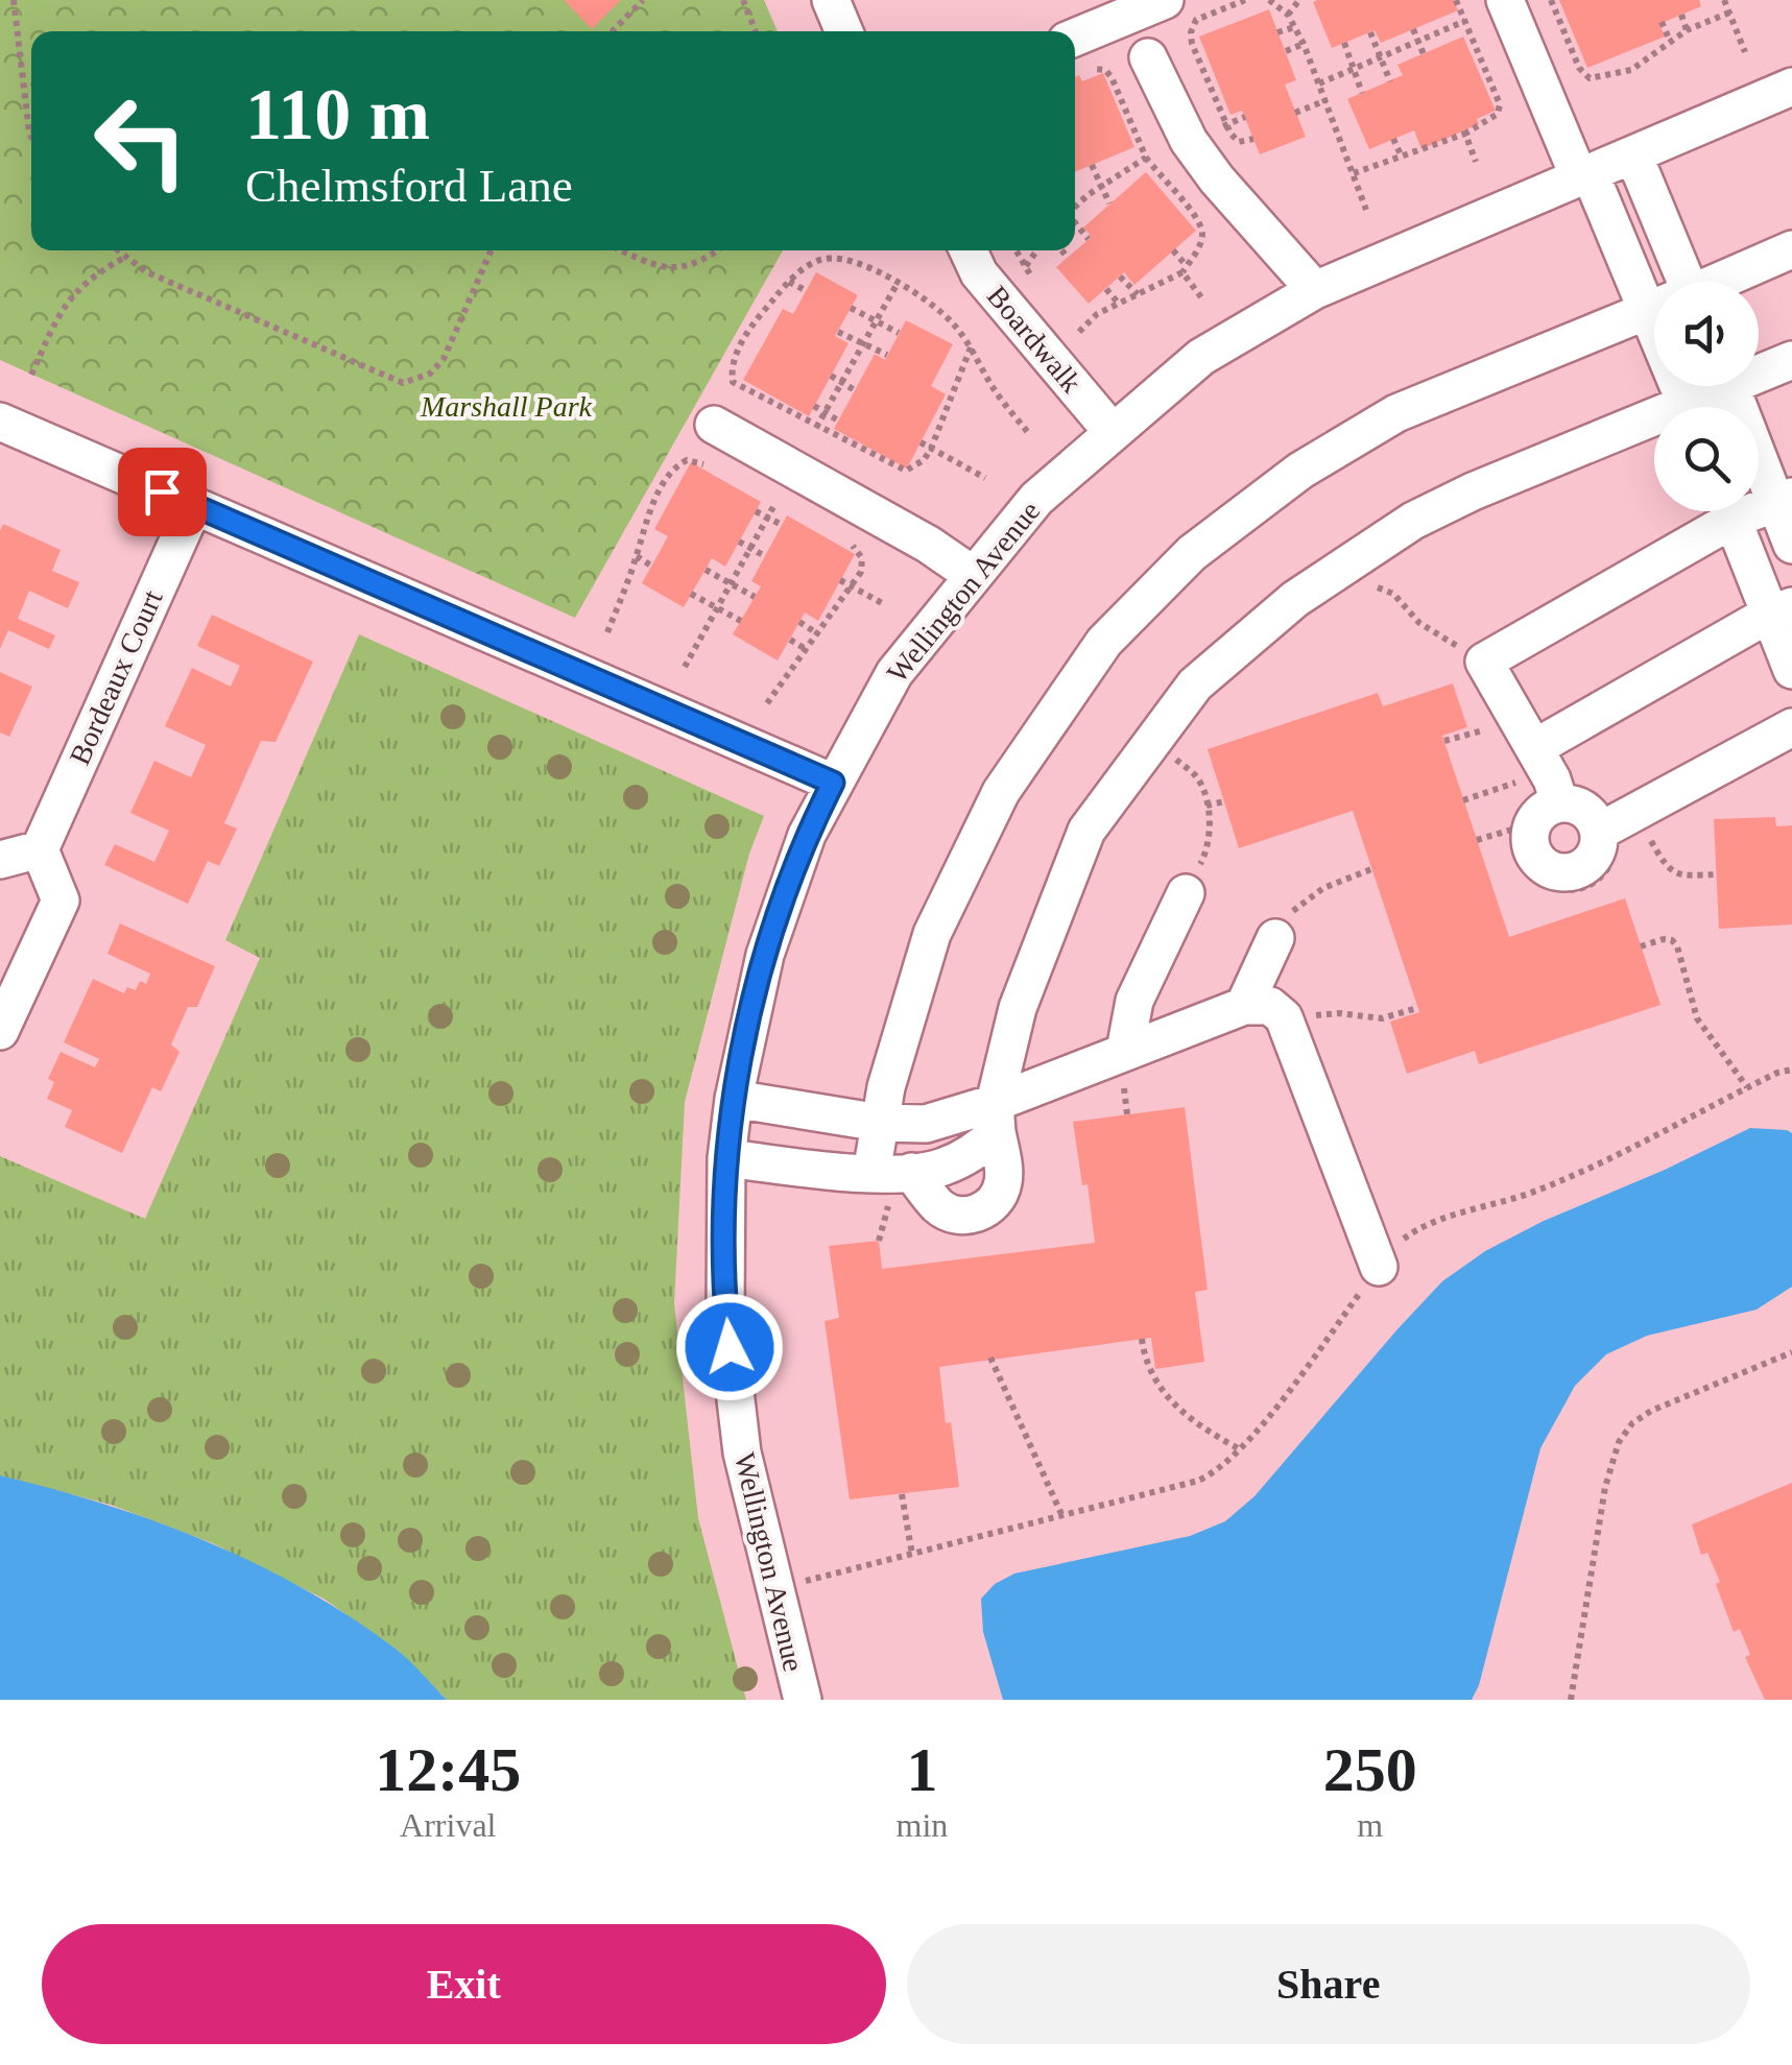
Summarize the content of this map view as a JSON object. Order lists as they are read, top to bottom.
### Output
{
  "streets": {
    "street": ["Boardwalk", "Wellington Avenue", "Bordeaux Court"]
  },
  "crossings": [
    ["Boardwalk", "Wellington Avenue"]
  ],
  "parks": ["Marshall Park"],
  "page": {
    "turn": ["110 m", "Chelmsford Lane"],
    "eta": [
      "12:45",
      "Arrival",
      "1",
      "min",
      "250",
      "m"
    ],
    "buttons": ["Exit", "Share"]
  }
}
